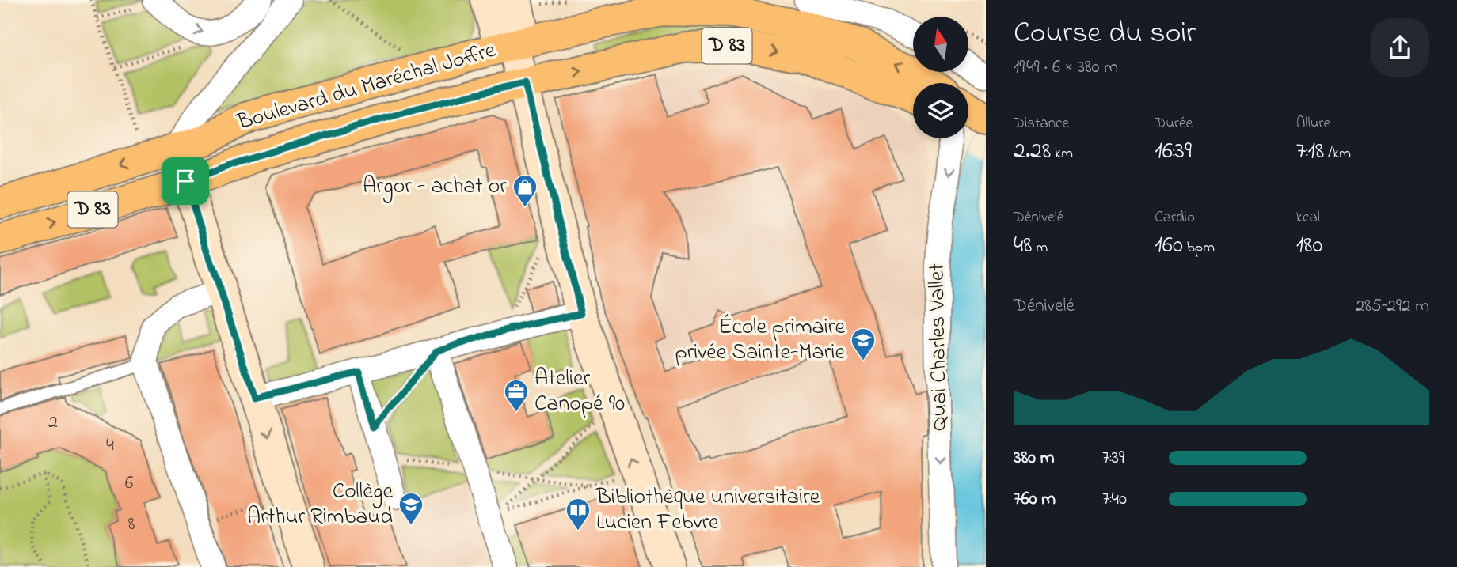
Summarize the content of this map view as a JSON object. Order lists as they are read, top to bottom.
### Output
{
  "streets": {
    "main road": ["D 83", "Boulevard du Maréchal Joffre"],
    "street": ["Quai Charles Vallet"]
  },
  "crossings": [
    ["D 83", "Boulevard du Maréchal Joffre"]
  ],
  "one_way": ["Quai Charles Vallet"],
  "places": {
    "shop": ["Argor - achat or"],
    "school or university": ["École primaire privée Sainte-Marie", "Collège Arthur Rimbaud"],
    "office": ["Atelier Canopé 90"],
    "library": ["Bibliothèque universitaire Lucien Febvre"]
  },
  "house_numbers": [
    "2",
    "4",
    "6",
    "8"
  ],
  "north": "top",
  "page": {
    "heading": ["Course du soir", "19:49 · 6 × 380 m"],
    "stats": [
      ["Distance", "2.28 km"],
      ["Durée", "16:39"],
      ["Allure", "7:18 /km"],
      ["Dénivelé", "48 m"],
      ["Cardio", "160 bpm"],
      ["kcal", "180"]
    ],
    "chart": ["Dénivelé", "285–292 m"],
    "list": [
      {
        "name": "380 m",
        "note": "7:39"
      },
      {
        "name": "760 m",
        "note": "7:40"
      }
    ]
  }
}
